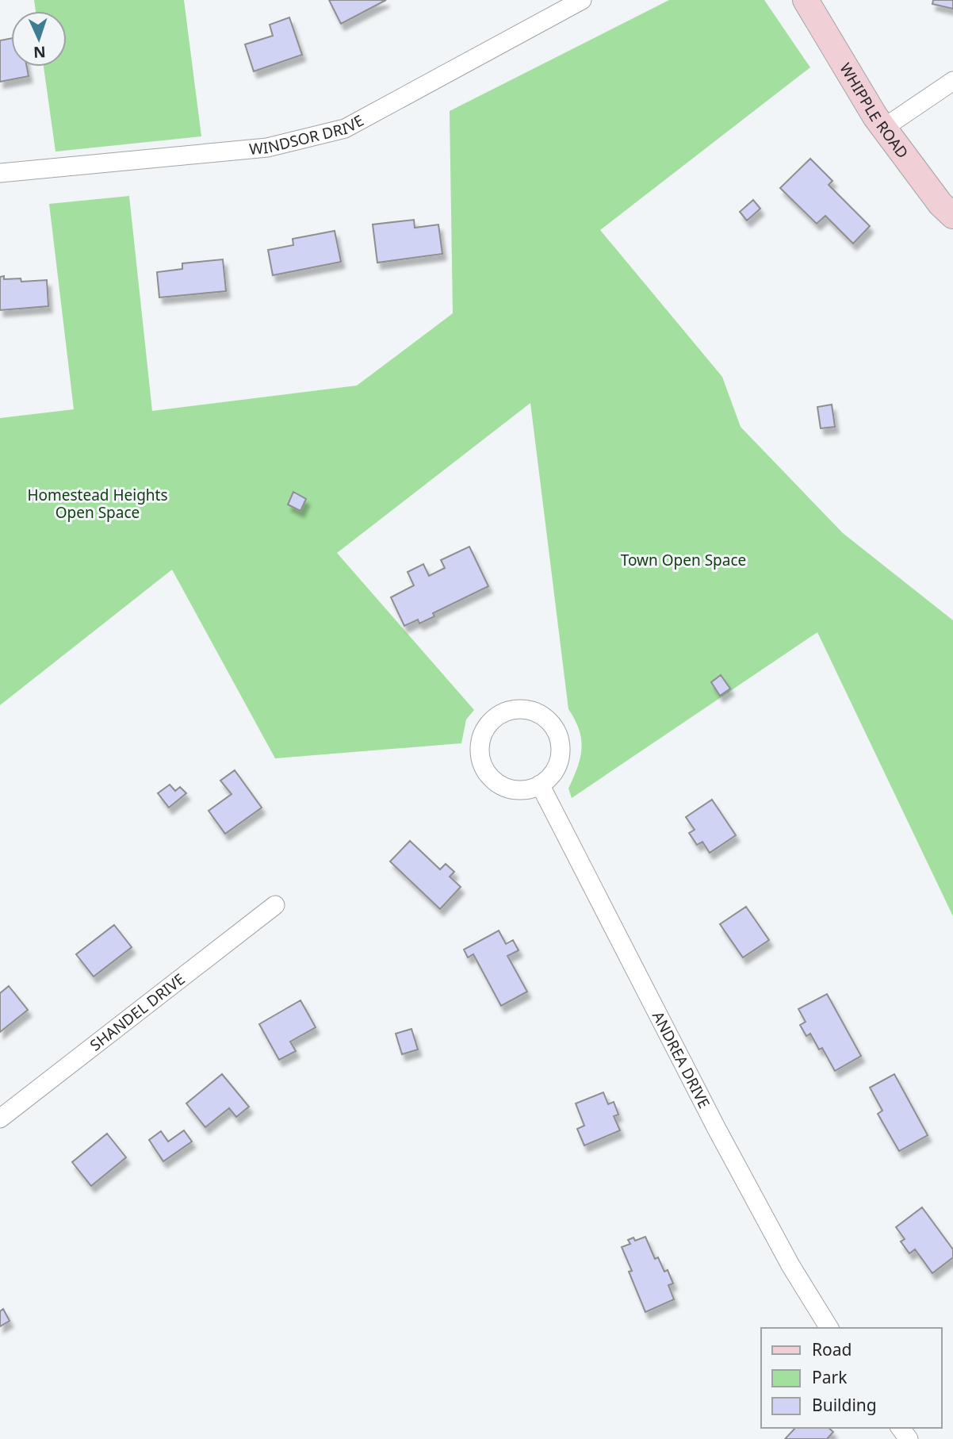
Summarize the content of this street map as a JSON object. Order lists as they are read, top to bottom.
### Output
{
  "streets": {
    "main road": ["WHIPPLE ROAD"],
    "street": ["WINDSOR DRIVE", "SHANDEL DRIVE", "ANDREA DRIVE"]
  },
  "parks": ["Homestead Heights Open Space", "Town Open Space"],
  "legend": ["Road", "Park", "Building"],
  "north": "bottom"
}
